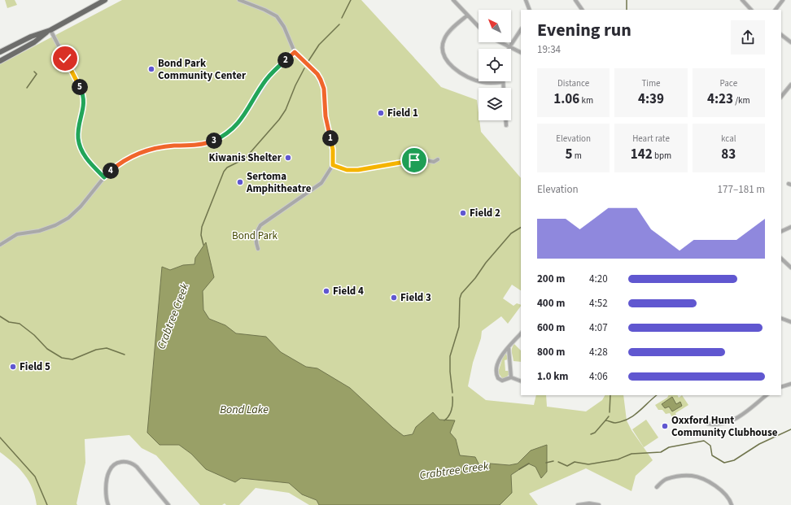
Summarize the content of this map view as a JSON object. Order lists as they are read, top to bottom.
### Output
{
  "water": ["Crabtree Creek", "Bond Lake"],
  "parks": ["Bond Park"],
  "places": [
    "Bond Park Community Center",
    "Field 1",
    "Kiwanis Shelter",
    "Sertoma Amphitheatre",
    "Field 2",
    "Field 4",
    "Field 3",
    "Field 5",
    "Oxxford Hunt Community Clubhouse"
  ],
  "north": "top left",
  "page": {
    "heading": ["Evening run", "19:34"],
    "pins": [
      "2",
      "5",
      "1",
      "3",
      "4"
    ],
    "stats": [
      ["Distance", "1.06 km"],
      ["Time", "4:39"],
      ["Pace", "4:23 /km"],
      ["Elevation", "5 m"],
      ["Heart rate", "142 bpm"],
      ["kcal", "83"]
    ],
    "chart": ["Elevation", "177–181 m"],
    "list": [
      {
        "name": "200 m",
        "note": "4:20"
      },
      {
        "name": "400 m",
        "note": "4:52"
      },
      {
        "name": "600 m",
        "note": "4:07"
      },
      {
        "name": "800 m",
        "note": "4:28"
      },
      {
        "name": "1.0 km",
        "note": "4:06"
      }
    ]
  }
}
